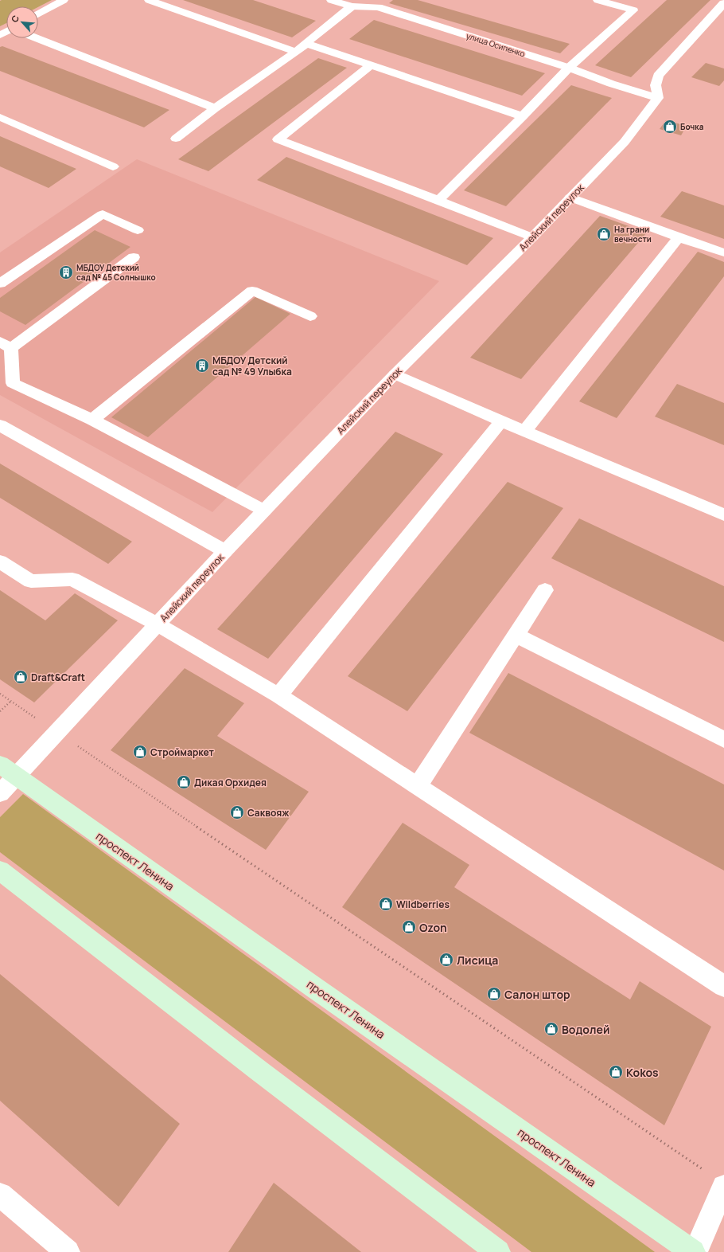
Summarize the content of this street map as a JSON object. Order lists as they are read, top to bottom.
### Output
{
  "streets": {
    "main road": ["проспект Ленина"],
    "street": ["улица Осипенко", "Алейский переулок"]
  },
  "crossings": [
    ["улица Осипенко", "Алейский переулок"],
    ["Алейский переулок", "проспект Ленина"]
  ],
  "places": {
    "shop": [
      "Бочка",
      "На грани вечности",
      "Draft&Craft",
      "Строймаркет",
      "Дикая Орхидея",
      "Саквояж",
      "Wildberries",
      "Ozon",
      "Лисица",
      "Салон штор",
      "Водолей",
      "Kokos"
    ],
    "building": ["МБДОУ Детский сад № 45 Солнышко", "МБДОУ Детский сад № 49 Улыбка"]
  },
  "north": "top left"
}
